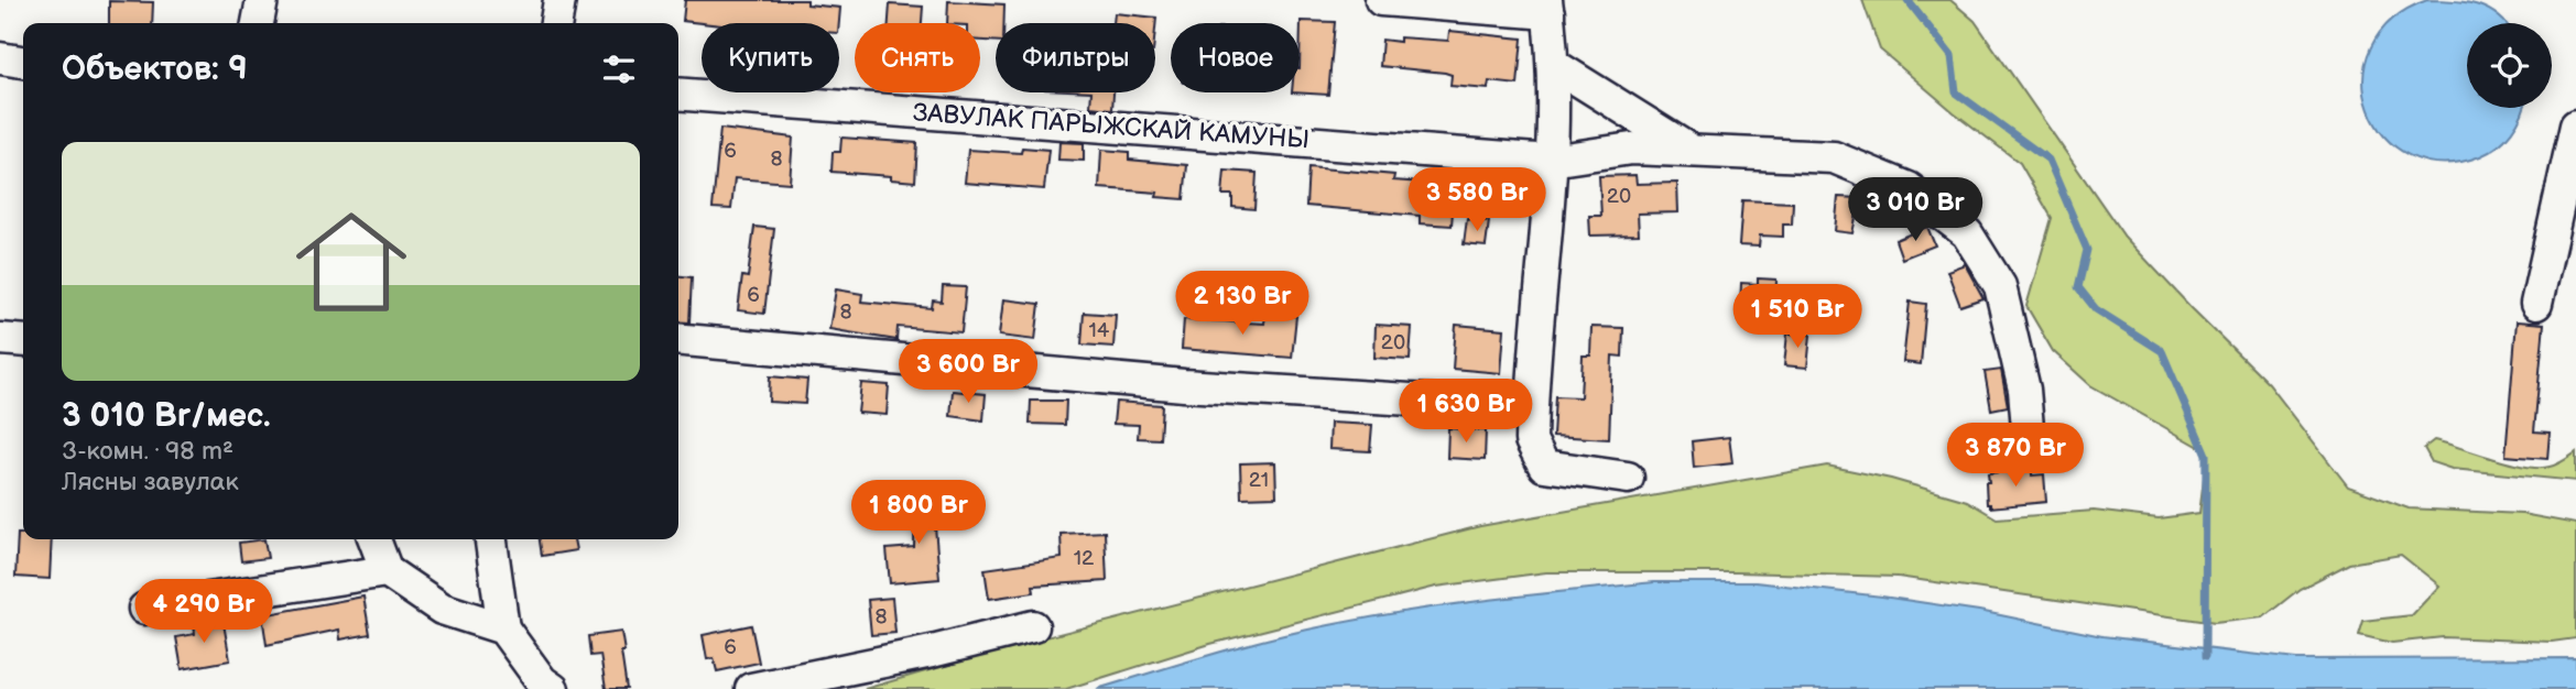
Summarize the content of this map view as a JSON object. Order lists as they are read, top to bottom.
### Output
{
  "streets": {
    "street": ["ЗАВУЛАК ПАРЫЖСКАЙ КАМУНЫ"]
  },
  "house_numbers": [
    "6",
    "8",
    "20",
    "6",
    "8",
    "14",
    "20",
    "21",
    "12",
    "8",
    "6"
  ],
  "page": {
    "chip": [
      "Купить",
      "Снять",
      "Фильтры",
      "Новое"
    ],
    "heading": "Объектов: 9",
    "list": [
      {
        "name": "3 010 Br/мес.",
        "note": "3-комн. · 98 m² · Лясны завулак"
      }
    ],
    "price": [
      "3 580 Br",
      "3 010 Br",
      "2 130 Br",
      "1 510 Br",
      "3 600 Br",
      "1 630 Br",
      "3 870 Br",
      "1 800 Br",
      "4 290 Br"
    ]
  }
}
